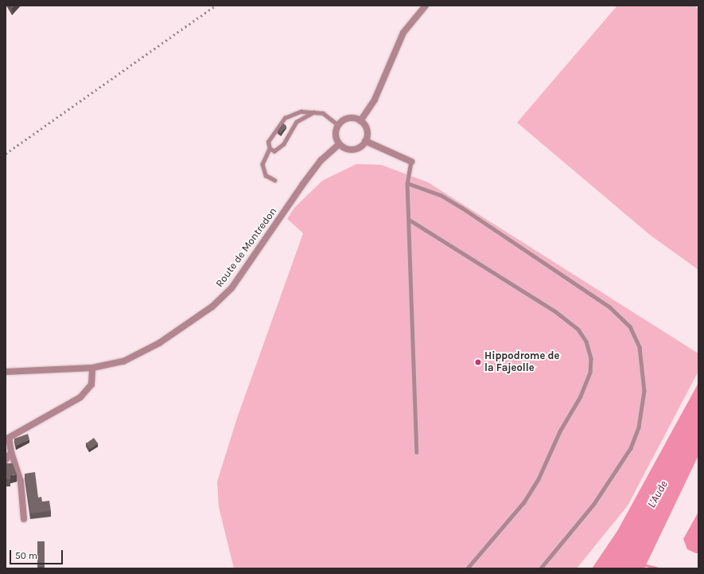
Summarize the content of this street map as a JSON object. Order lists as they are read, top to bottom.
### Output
{
  "streets": {
    "street": ["Route de Montredon"]
  },
  "water": ["L'Aude"],
  "places": ["Hippodrome de la Fajeolle"],
  "scale_bar": "50 m"
}
